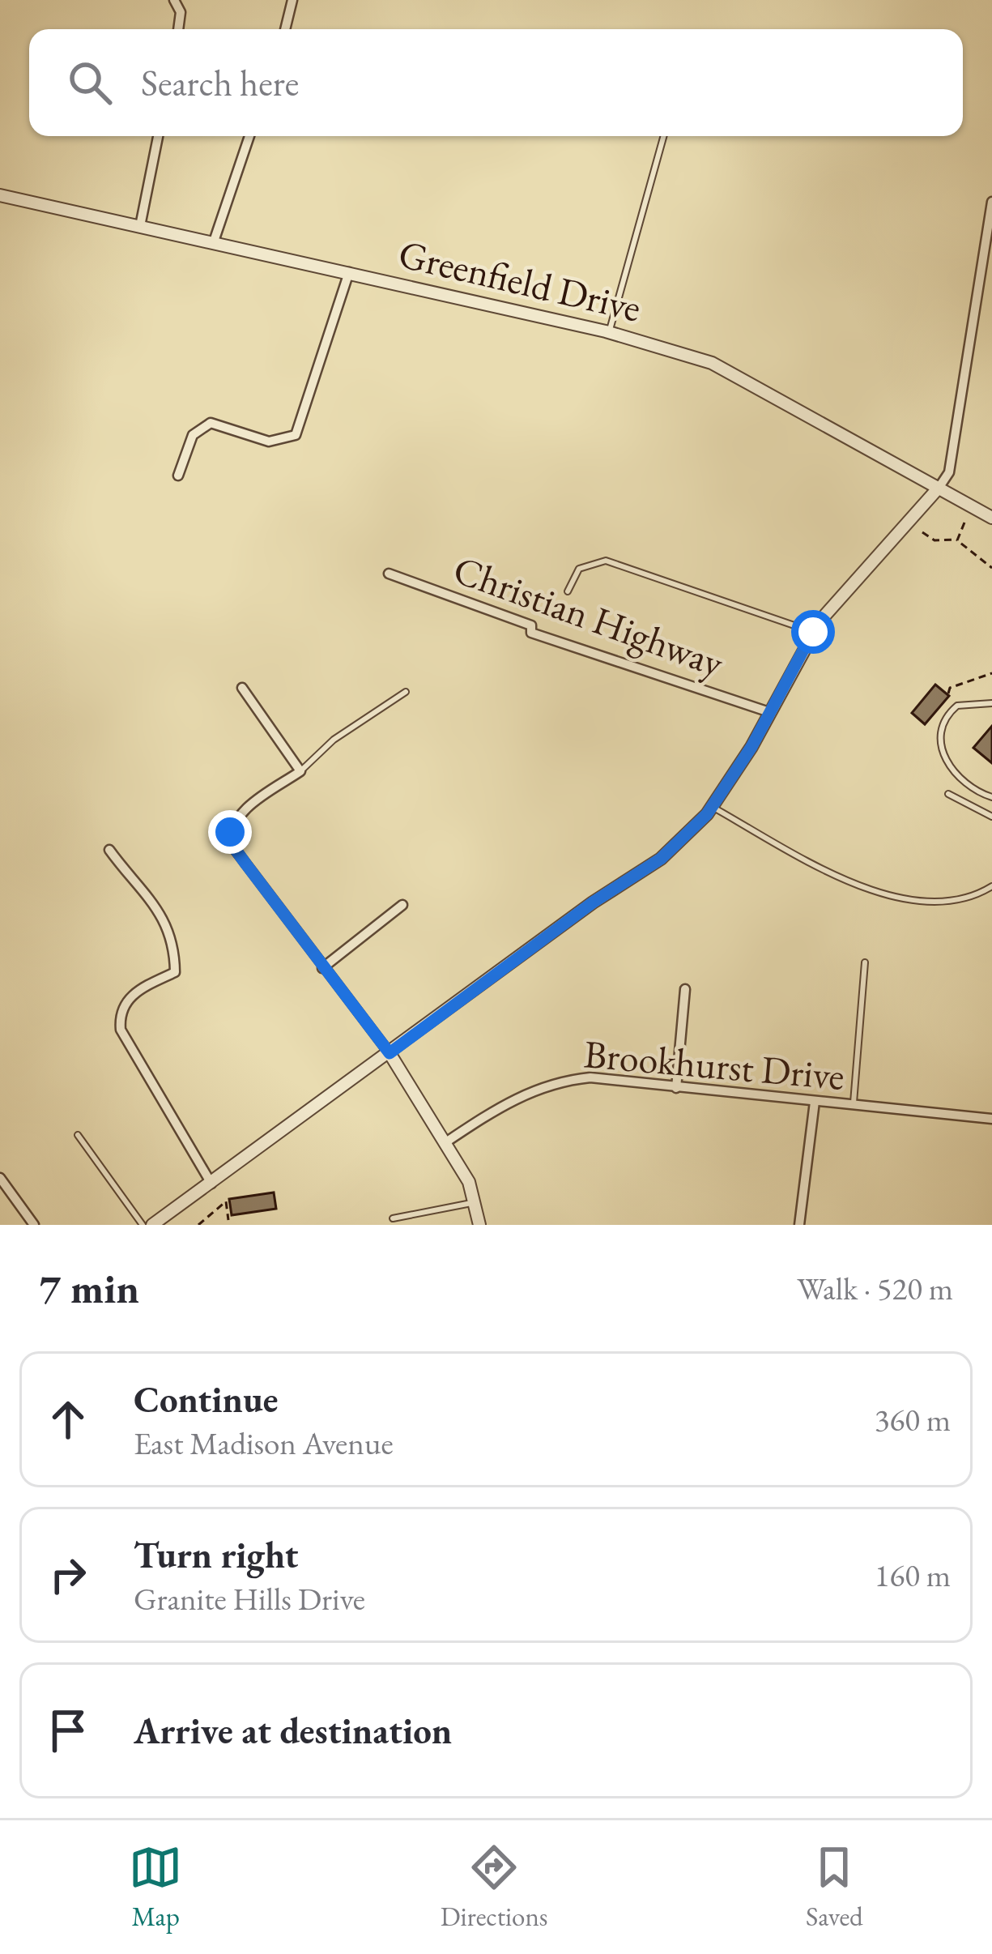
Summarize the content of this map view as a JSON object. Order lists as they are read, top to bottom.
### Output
{
  "streets": {
    "street": ["Greenfield Drive", "Christian Highway", "Brookhurst Drive"]
  },
  "page": {
    "search": "Search here",
    "heading": ["7 min", "Walk · 520 m"],
    "list": [
      ["Continue", "East Madison Avenue", "360 m"],
      ["Turn right", "Granite Hills Drive", "160 m"],
      "Arrive at destination"
    ],
    "nav": ["Map", "Directions", "Saved"]
  }
}
